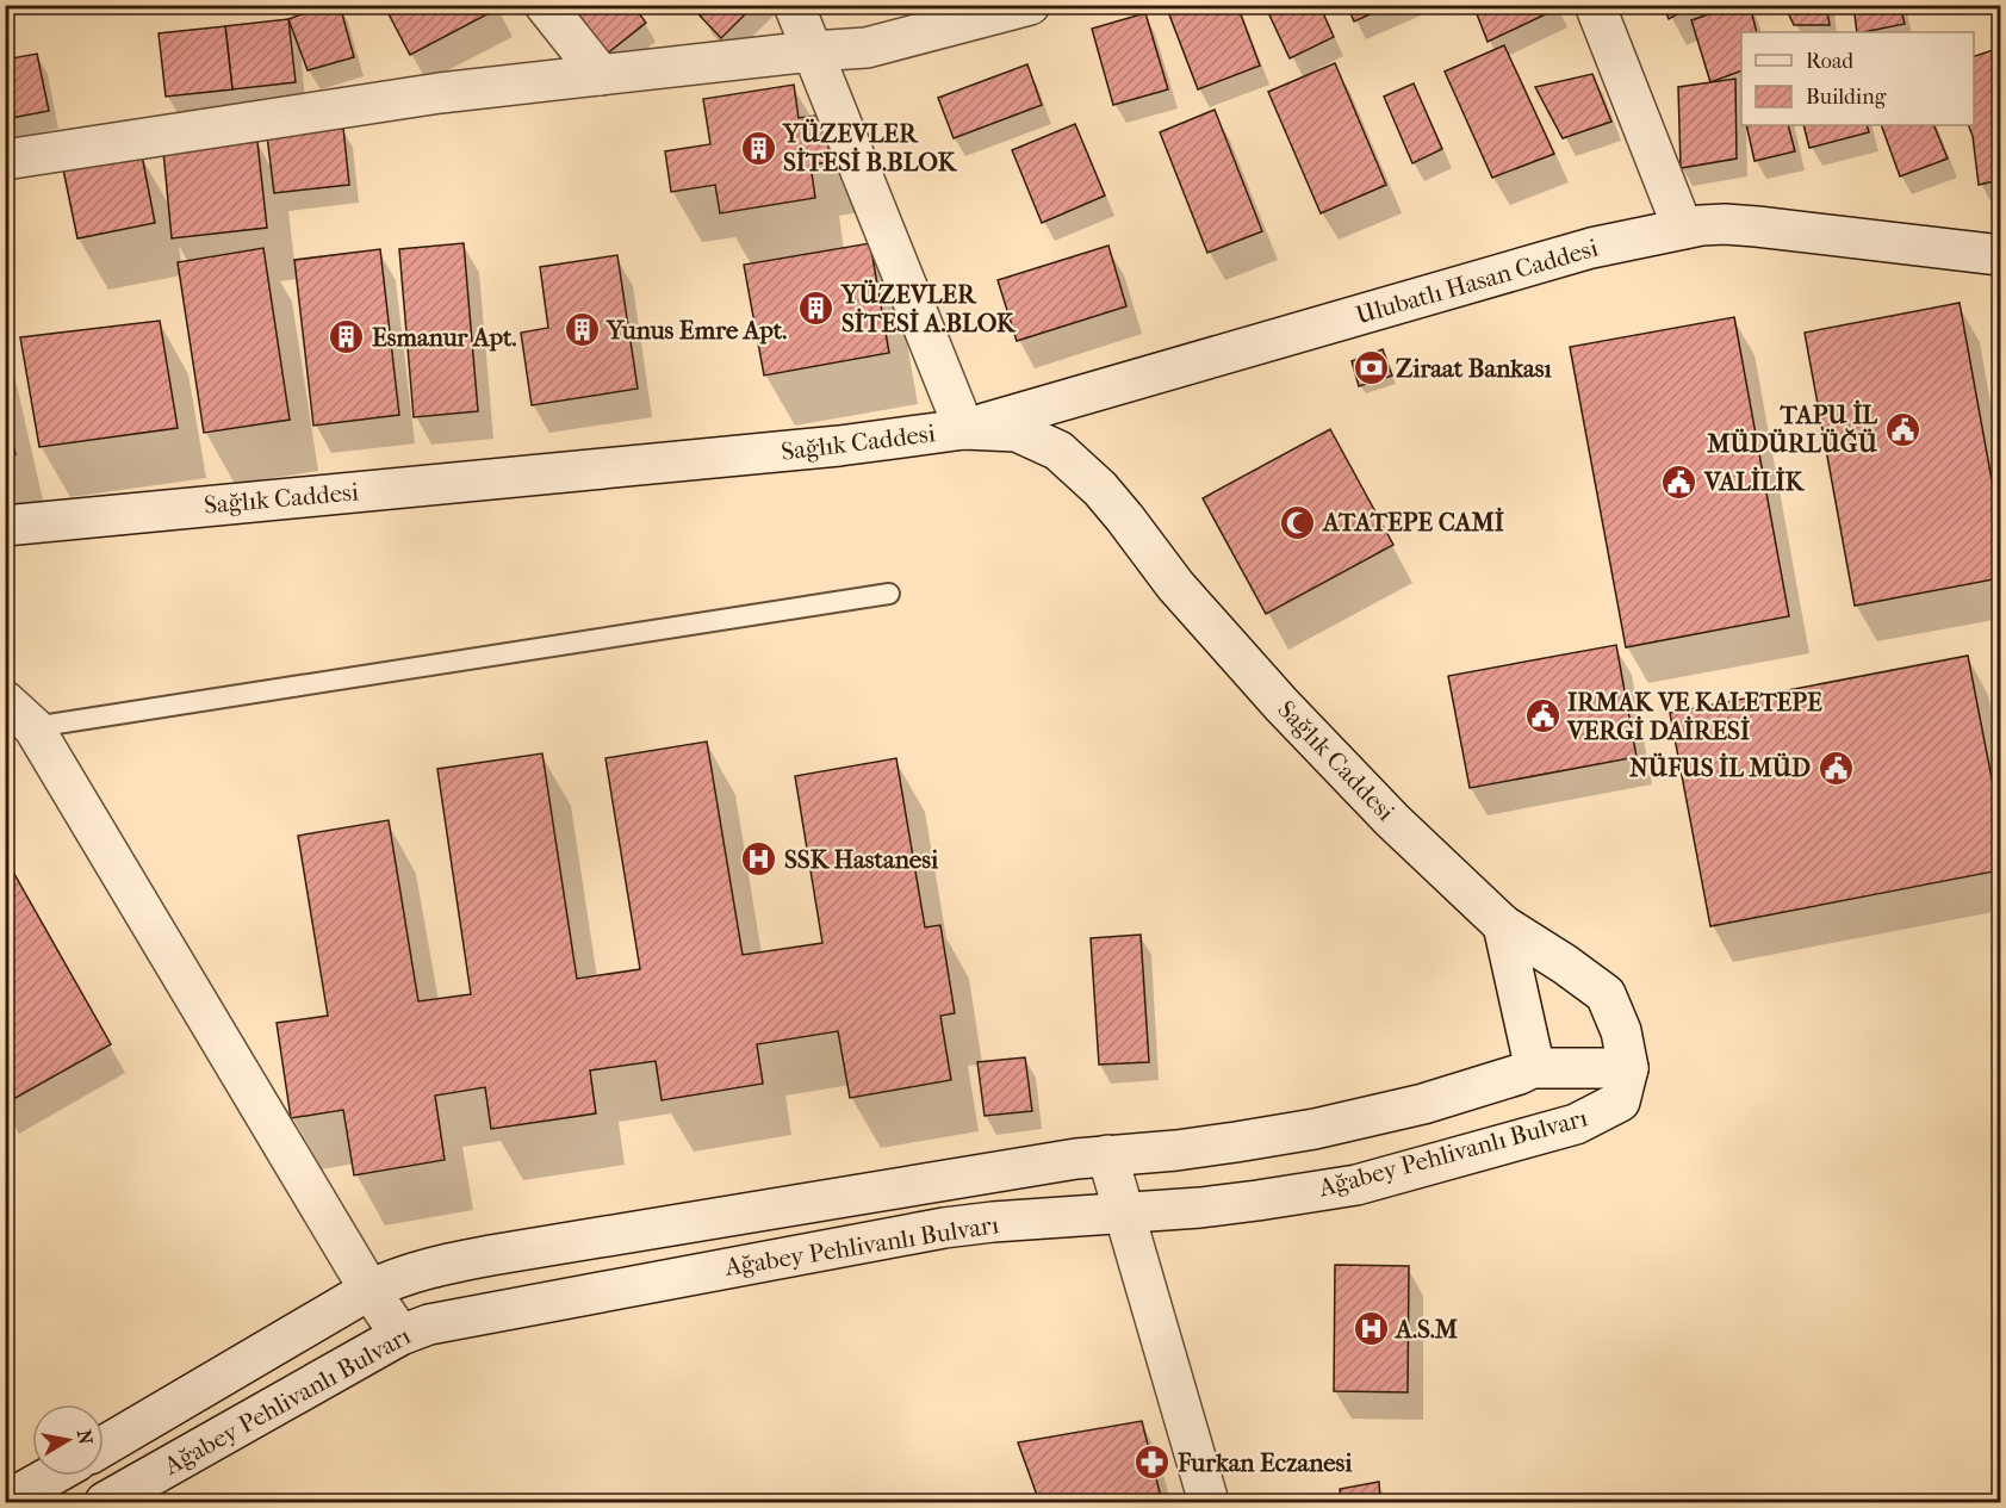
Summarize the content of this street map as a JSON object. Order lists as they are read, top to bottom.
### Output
{
  "streets": {
    "street": ["Ulubatlı Hasan Caddesi", "Sağlık Caddesi", "Ağabey Pehlivanlı Bulvarı"]
  },
  "crossings": [
    ["Ulubatlı Hasan Caddesi", "Sağlık Caddesi"],
    ["Sağlık Caddesi", "Ağabey Pehlivanlı Bulvarı"]
  ],
  "places": {
    "building": [
      "YÜZEVLER SİTESİ B.BLOK",
      "YÜZEVLER SİTESİ A.BLOK",
      "Yunus Emre Apt.",
      "Esmanur Apt."
    ],
    "bank": ["Ziraat Bankası"],
    "public building": [
      "TAPU İL MÜDÜRLÜĞÜ",
      "VALİLİK",
      "IRMAK VE KALETEPE VERGİ DAİRESİ",
      "NÜFUS İL MÜD"
    ],
    "mosque": ["ATATEPE CAMİ"],
    "hospital": ["SSK Hastanesi", "A.S.M"],
    "pharmacy": ["Furkan Eczanesi"]
  },
  "legend": ["Road", "Building"],
  "north": "right"
}
